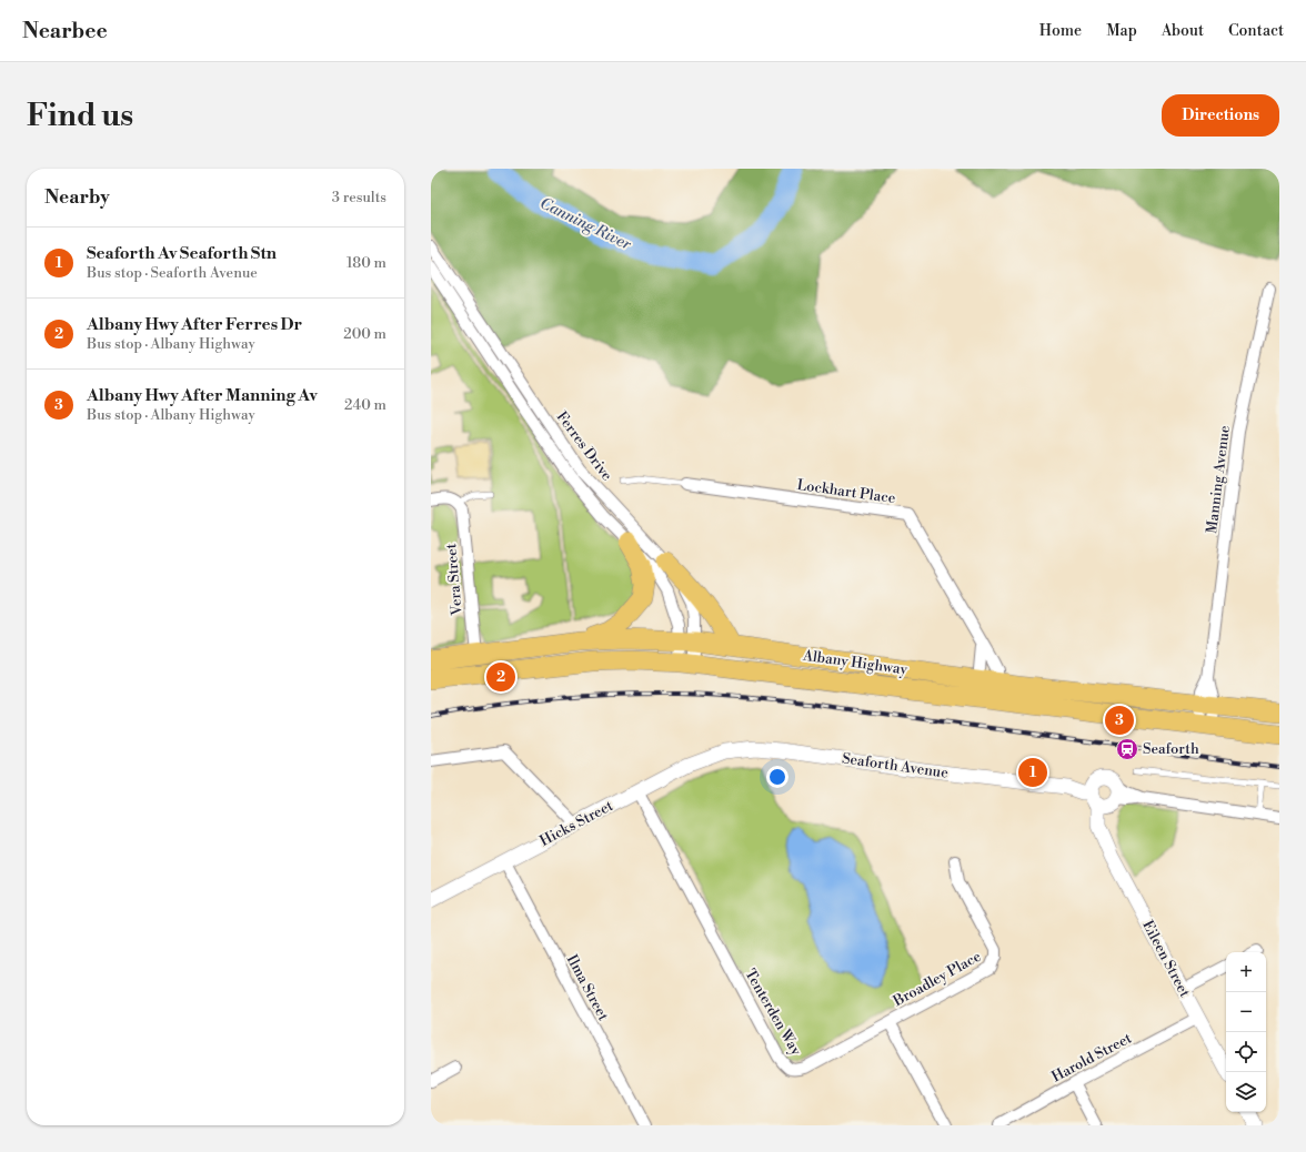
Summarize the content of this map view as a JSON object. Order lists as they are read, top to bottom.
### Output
{
  "streets": {
    "highway": ["Albany Highway"],
    "street": [
      "Ferres Drive",
      "Manning Avenue",
      "Lockhart Place",
      "Vera Street",
      "Seaforth Avenue",
      "Hicks Street",
      "Eileen Street",
      "Broadley Place",
      "Ilma Street",
      "Tenterden Way",
      "Harold Street"
    ]
  },
  "crossings": [
    ["Ferres Drive", "Albany Highway"],
    ["Manning Avenue", "Albany Highway"],
    ["Lockhart Place", "Albany Highway"],
    ["Vera Street", "Albany Highway"],
    ["Seaforth Avenue", "Hicks Street"],
    ["Seaforth Avenue", "Eileen Street"],
    ["Hicks Street", "Ilma Street"],
    ["Hicks Street", "Tenterden Way"],
    ["Eileen Street", "Harold Street"],
    ["Broadley Place", "Tenterden Way"]
  ],
  "water": ["Canning River"],
  "places": {
    "station": ["Seaforth"]
  },
  "page": {
    "header": "Nearbee",
    "nav": [
      "Home",
      "Map",
      "About",
      "Contact"
    ],
    "buttons": "Directions",
    "title": "Find us",
    "heading": ["Nearby", "3 results"],
    "list": [
      {
        "mark": "1",
        "name": "Seaforth Av Seaforth Stn",
        "note": "Bus stop · Seaforth Avenue",
        "value": "180 m"
      },
      {
        "mark": "2",
        "name": "Albany Hwy After Ferres Dr",
        "note": "Bus stop · Albany Highway",
        "value": "200 m"
      },
      {
        "mark": "3",
        "name": "Albany Hwy After Manning Av",
        "note": "Bus stop · Albany Highway",
        "value": "240 m"
      }
    ],
    "pins": ["2", "3", "1"],
    "map_buttons": ["+", "−"]
  }
}
